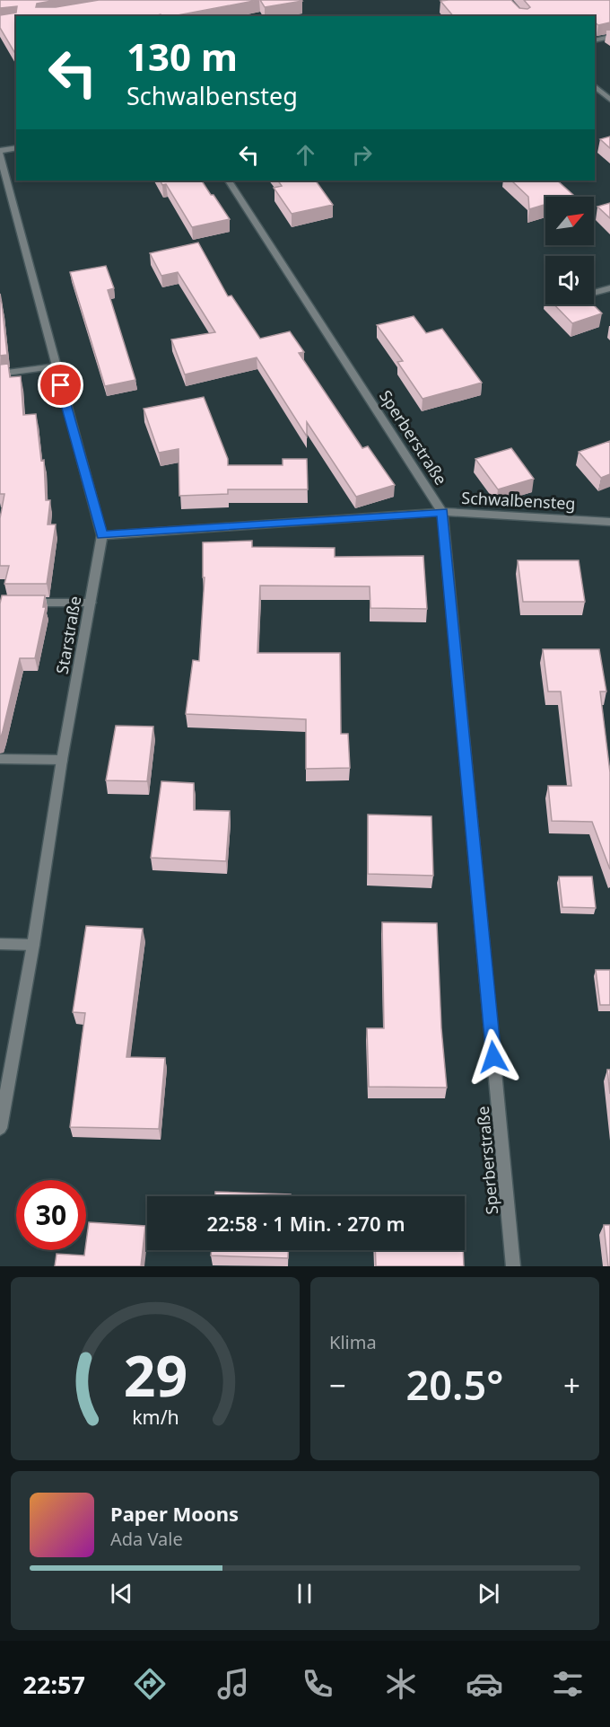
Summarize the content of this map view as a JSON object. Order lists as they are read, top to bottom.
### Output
{
  "streets": {
    "street": ["Sperberstraße", "Schwalbensteg", "Starstraße"]
  },
  "crossings": [
    ["Sperberstraße", "Schwalbensteg"],
    ["Schwalbensteg", "Starstraße"]
  ],
  "north": "top right",
  "page": {
    "turn": ["130 m", "Schwalbensteg"],
    "limit": "30",
    "trip": "22:58 · 1 Min. · 270 m",
    "tile": "Klima",
    "heat": ["−", "20.5°", "+"],
    "song": ["Paper Moons", "Ada Vale"],
    "tabs": "22:57",
    "gauge": ["29", "km/h"]
  }
}
